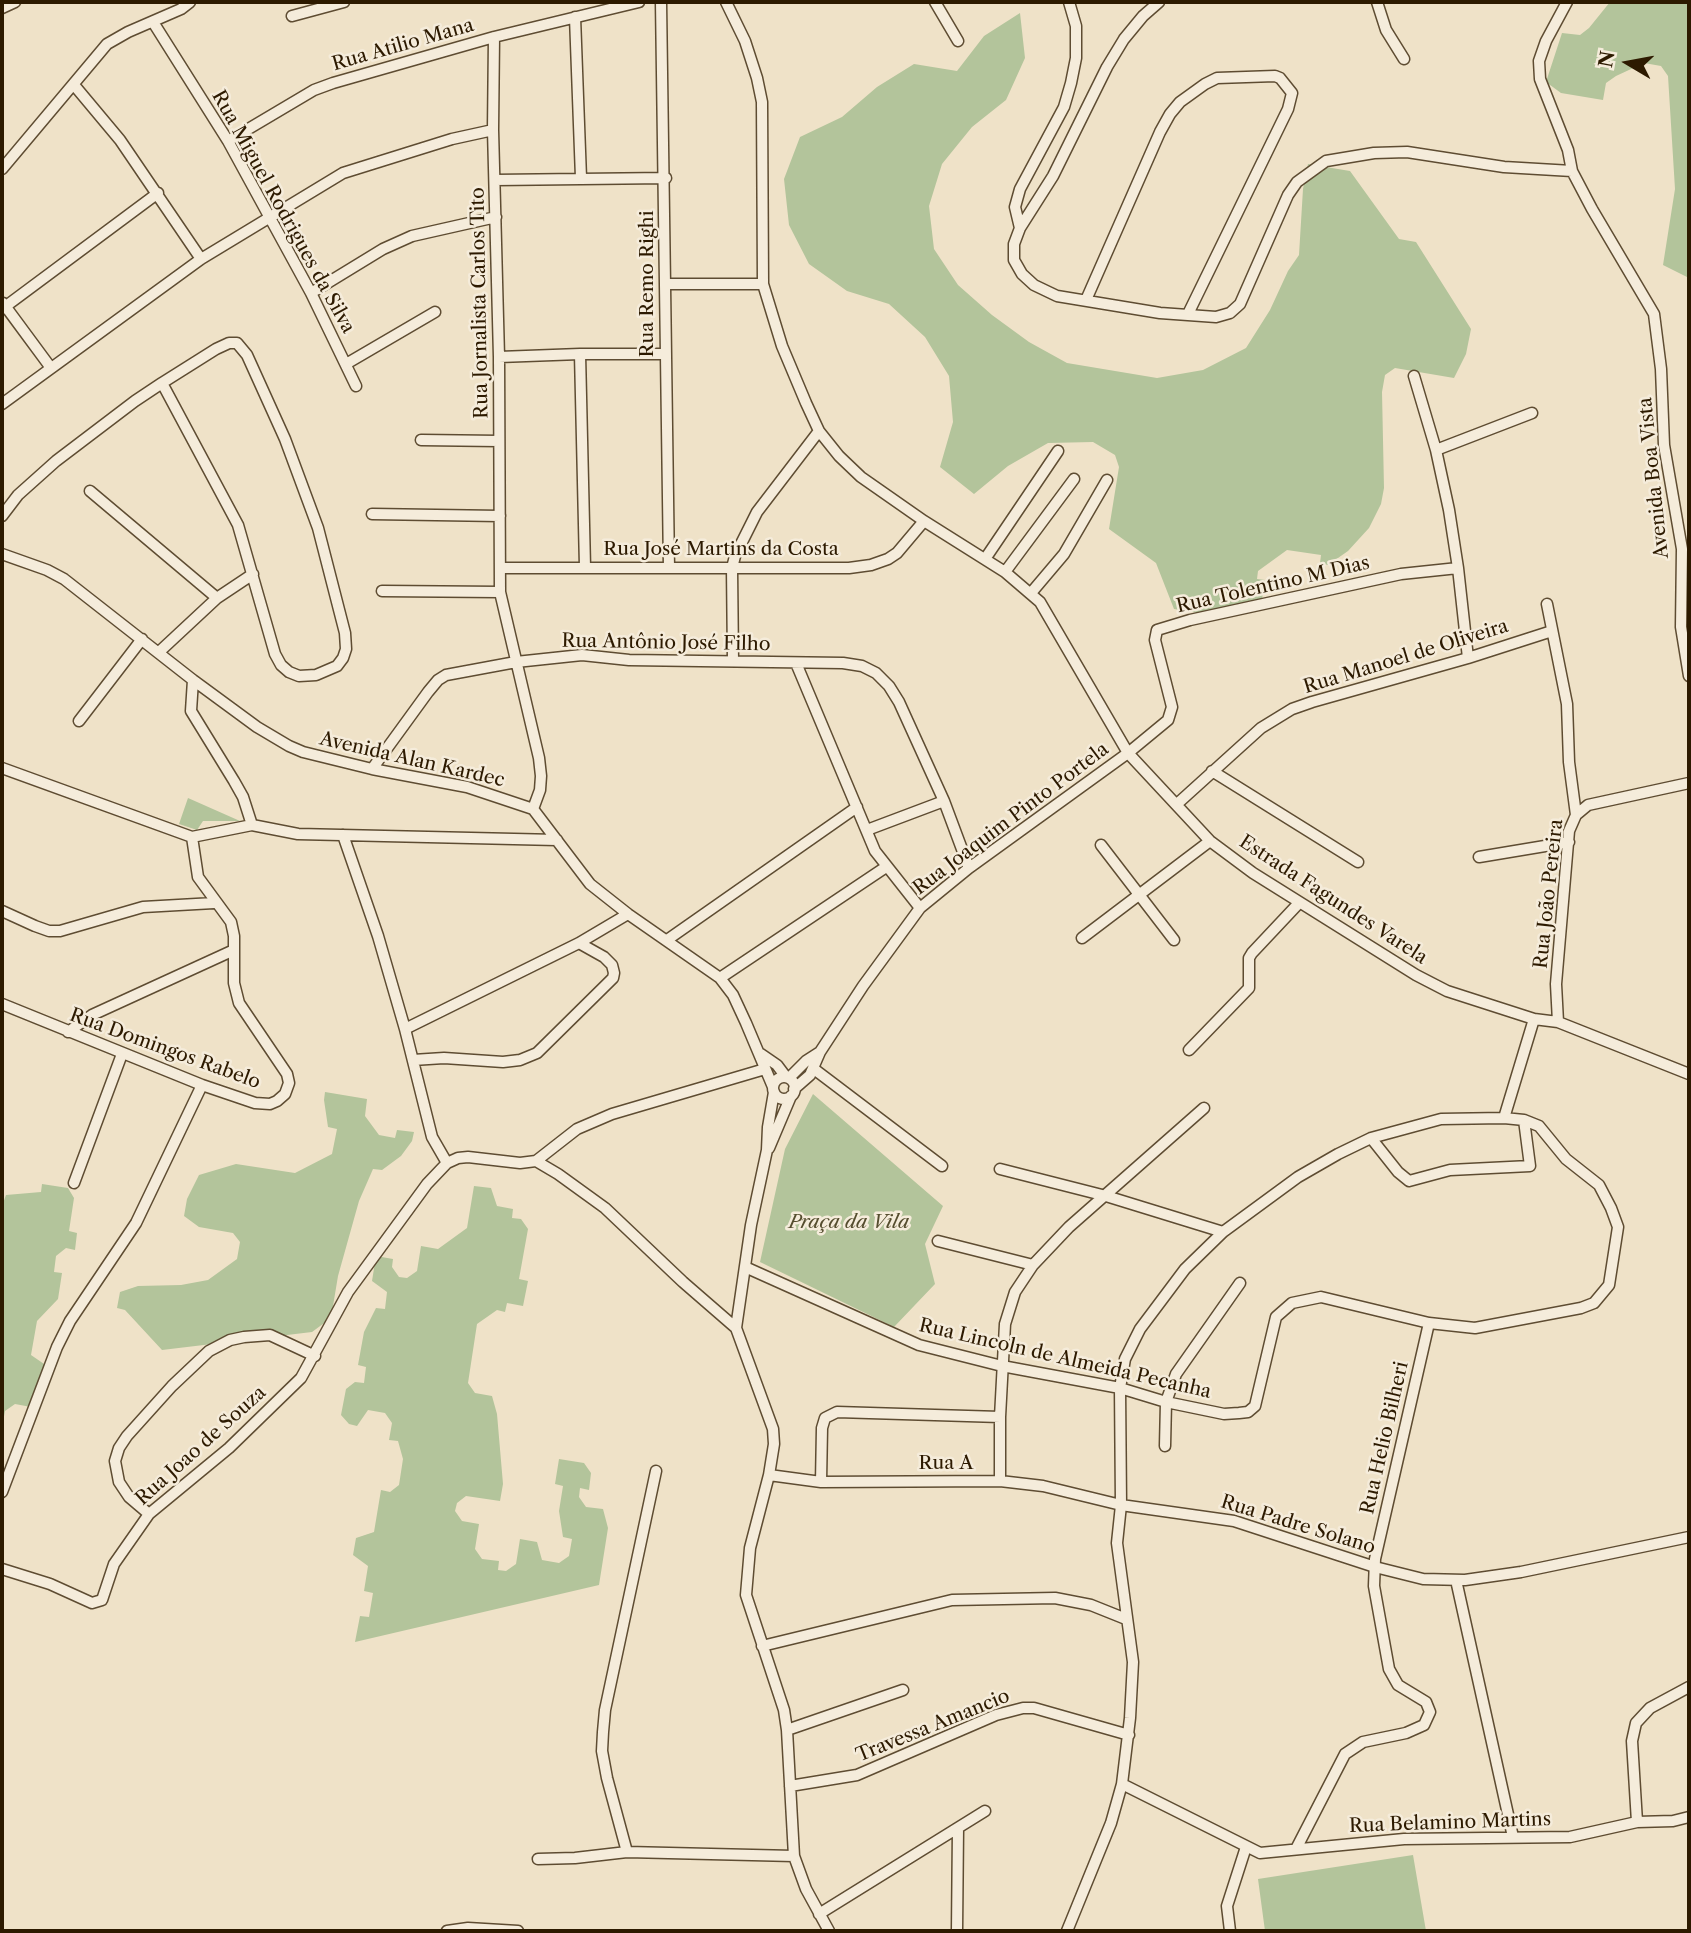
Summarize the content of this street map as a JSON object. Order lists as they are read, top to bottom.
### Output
{
  "streets": {
    "street": [
      "Rua Atilio Mana",
      "Rua Miguel Rodrigues da Silva",
      "Rua Remo Righi",
      "Rua Jornalista Carlos Tito",
      "Avenida Boa Vista",
      "Rua José Martins da Costa",
      "Rua Tolentino M Dias",
      "Rua Antônio José Filho",
      "Rua Manoel de Oliveira",
      "Avenida Alan Kardec",
      "Rua Joaquim Pinto Portela",
      "Rua João Pereira",
      "Estrada Fagundes Varela",
      "Rua Domingos Rabelo",
      "Rua Lincoln de Almeida Pecanha",
      "Rua Helio Bilheri",
      "Rua Joao de Souza",
      "Rua A",
      "Rua Padre Solano",
      "Travessa Amancio",
      "Rua Belamino Martins"
    ]
  },
  "crossings": [
    ["Rua Atilio Mana", "Rua Miguel Rodrigues da Silva"],
    ["Rua Atilio Mana", "Rua Jornalista Carlos Tito"],
    ["Rua Remo Righi", "Rua José Martins da Costa"],
    ["Rua Jornalista Carlos Tito", "Rua José Martins da Costa"],
    ["Rua Jornalista Carlos Tito", "Rua Antônio José Filho"],
    ["Rua Jornalista Carlos Tito", "Avenida Alan Kardec"],
    ["Rua José Martins da Costa", "Estrada Fagundes Varela"],
    ["Rua Tolentino M Dias", "Rua Joaquim Pinto Portela"],
    ["Rua Tolentino M Dias", "Estrada Fagundes Varela"],
    ["Rua Antônio José Filho", "Avenida Alan Kardec"],
    ["Rua Antônio José Filho", "Rua Joaquim Pinto Portela"],
    ["Rua Manoel de Oliveira", "Rua João Pereira"],
    ["Rua Manoel de Oliveira", "Estrada Fagundes Varela"],
    ["Rua Joaquim Pinto Portela", "Estrada Fagundes Varela"],
    ["Rua João Pereira", "Estrada Fagundes Varela"],
    ["Rua Lincoln de Almeida Pecanha", "Rua Helio Bilheri"],
    ["Rua Helio Bilheri", "Rua Padre Solano"],
    ["Rua Helio Bilheri", "Rua Belamino Martins"],
    ["Rua A", "Rua Padre Solano"]
  ],
  "parks": ["Praça da Vila"],
  "north": "left"
}
